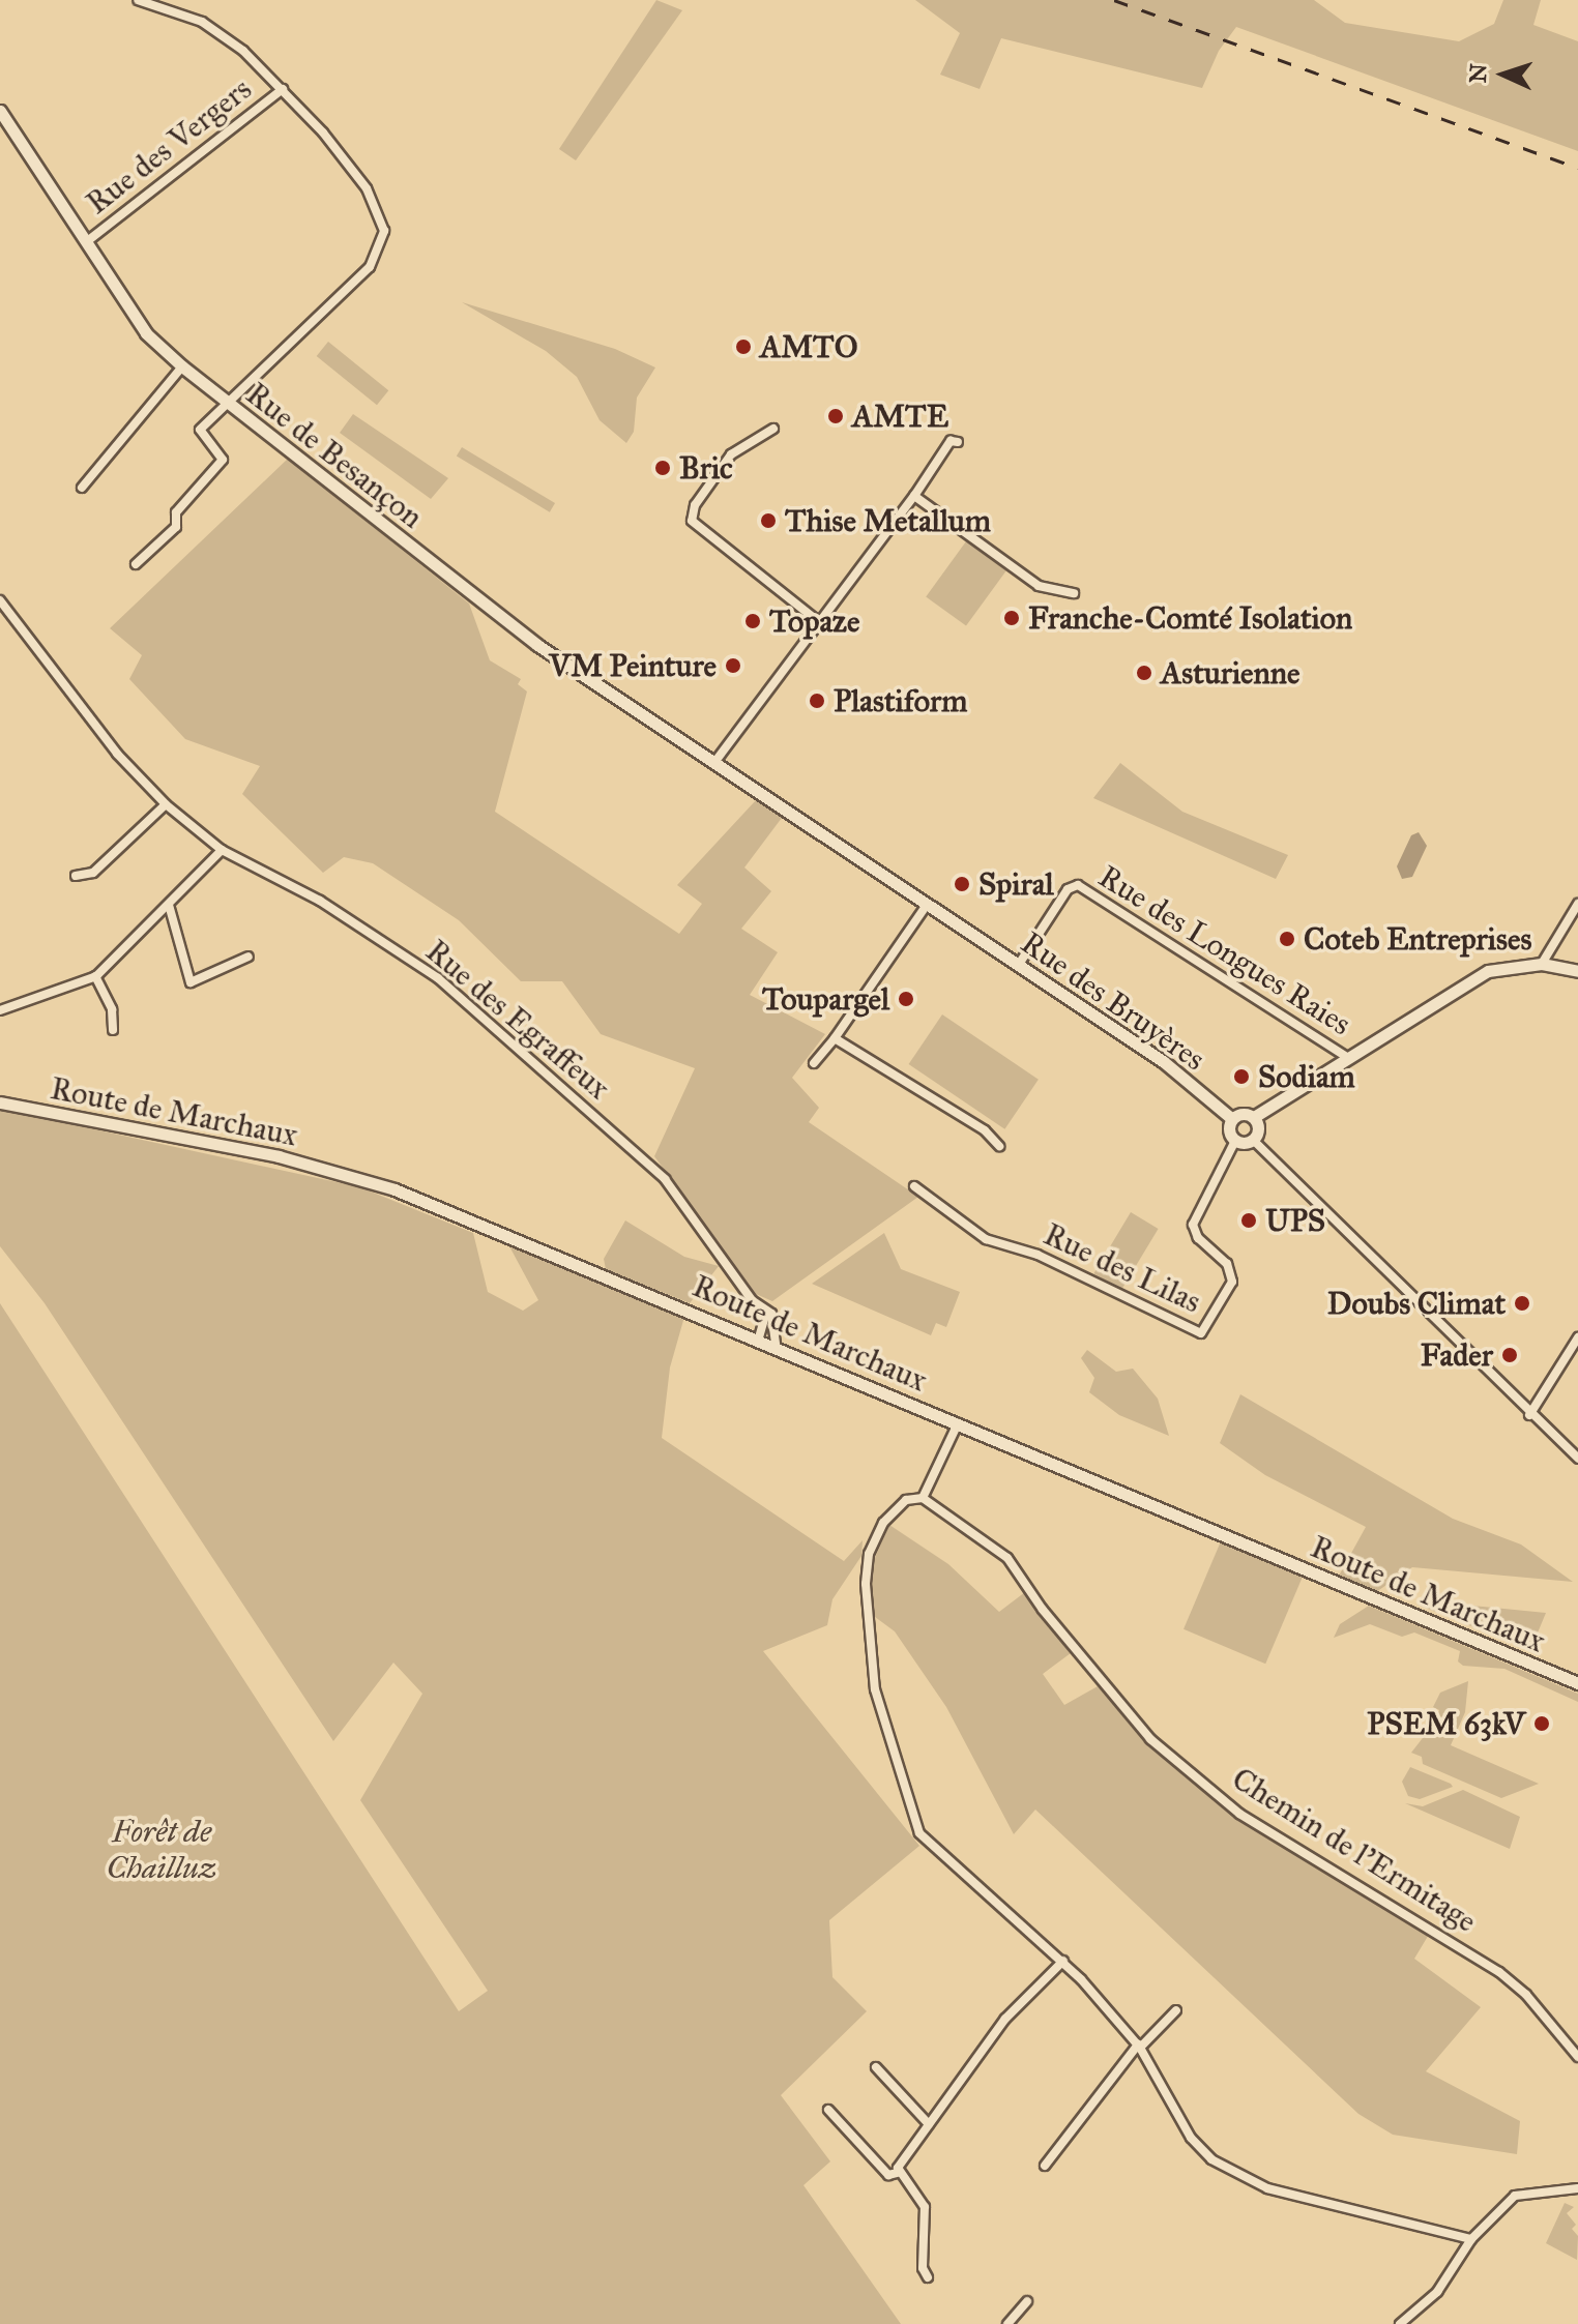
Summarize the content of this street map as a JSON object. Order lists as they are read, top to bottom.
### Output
{
  "streets": {
    "street": [
      "Rue des Vergers",
      "Rue de Besançon",
      "Rue des Longues Raies",
      "Rue des Bruyères",
      "Rue des Egraffeux",
      "Route de Marchaux",
      "Rue des Lilas",
      "Chemin de l'Ermitage"
    ]
  },
  "crossings": [
    ["Rue des Vergers", "Rue de Besançon"],
    ["Rue de Besançon", "Rue des Bruyères"],
    ["Rue des Longues Raies", "Rue des Bruyères"],
    ["Rue des Bruyères", "Rue des Lilas"]
  ],
  "parks": ["Forêt de Chailluz"],
  "places": [
    "AMTO",
    "AMTE",
    "Bric",
    "Thise Metallum",
    "Franche-Comté Isolation",
    "Topaze",
    "VM Peinture",
    "Asturienne",
    "Plastiform",
    "Spiral",
    "Coteb Entreprises",
    "Toupargel",
    "Sodiam",
    "UPS",
    "Doubs Climat",
    "Fader",
    "PSEM 63kV"
  ],
  "north": "left"
}
